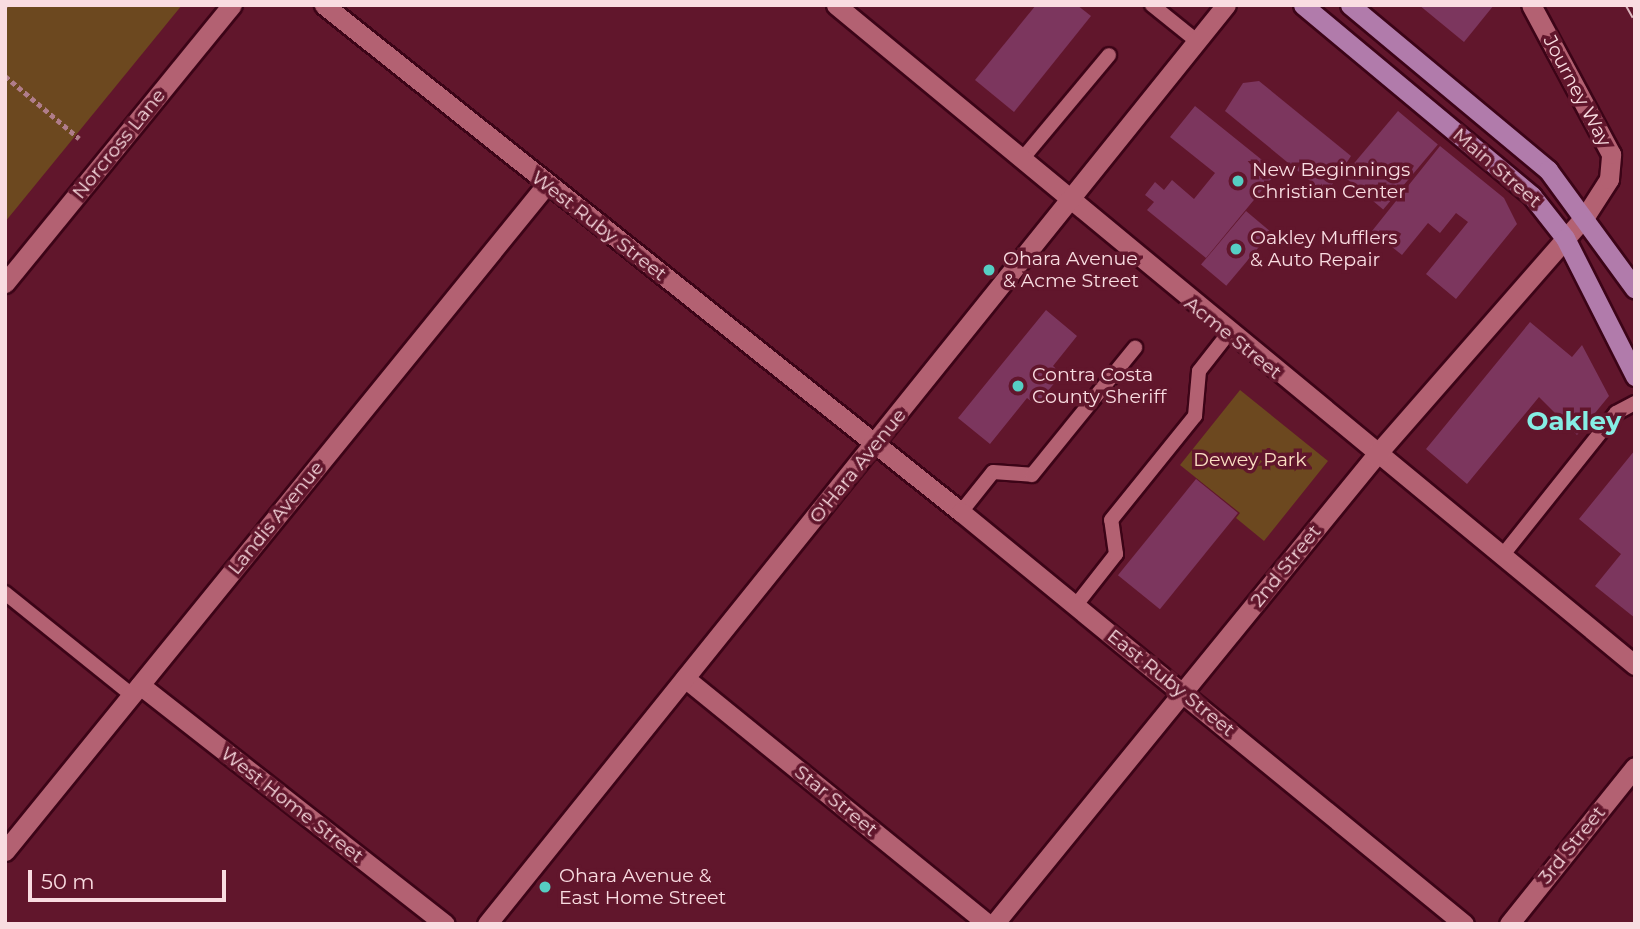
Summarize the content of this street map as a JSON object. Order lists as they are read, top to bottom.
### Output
{
  "streets": {
    "main road": ["Main Street"],
    "street": [
      "Journey Way",
      "Norcross Lane",
      "West Ruby Street",
      "Acme Street",
      "O'Hara Avenue",
      "Landis Avenue",
      "2nd Street",
      "East Ruby Street",
      "Star Street",
      "West Home Street",
      "3rd Street"
    ]
  },
  "crossings": [
    ["Journey Way", "Main Street"],
    ["Journey Way", "2nd Street"],
    ["Main Street", "2nd Street"],
    ["West Ruby Street", "O'Hara Avenue"],
    ["West Ruby Street", "Landis Avenue"],
    ["West Ruby Street", "East Ruby Street"],
    ["Acme Street", "O'Hara Avenue"],
    ["Acme Street", "2nd Street"],
    ["O'Hara Avenue", "East Ruby Street"],
    ["O'Hara Avenue", "Star Street"],
    ["Landis Avenue", "West Home Street"],
    ["2nd Street", "East Ruby Street"]
  ],
  "districts": ["Oakley"],
  "parks": ["Dewey Park"],
  "places": [
    "New Beginnings Christian Center",
    "Oakley Mufflers & Auto Repair",
    "Ohara Avenue & Acme Street",
    "Contra Costa County Sheriff",
    "Ohara Avenue & East Home Street"
  ],
  "scale_bar": "50 m"
}
